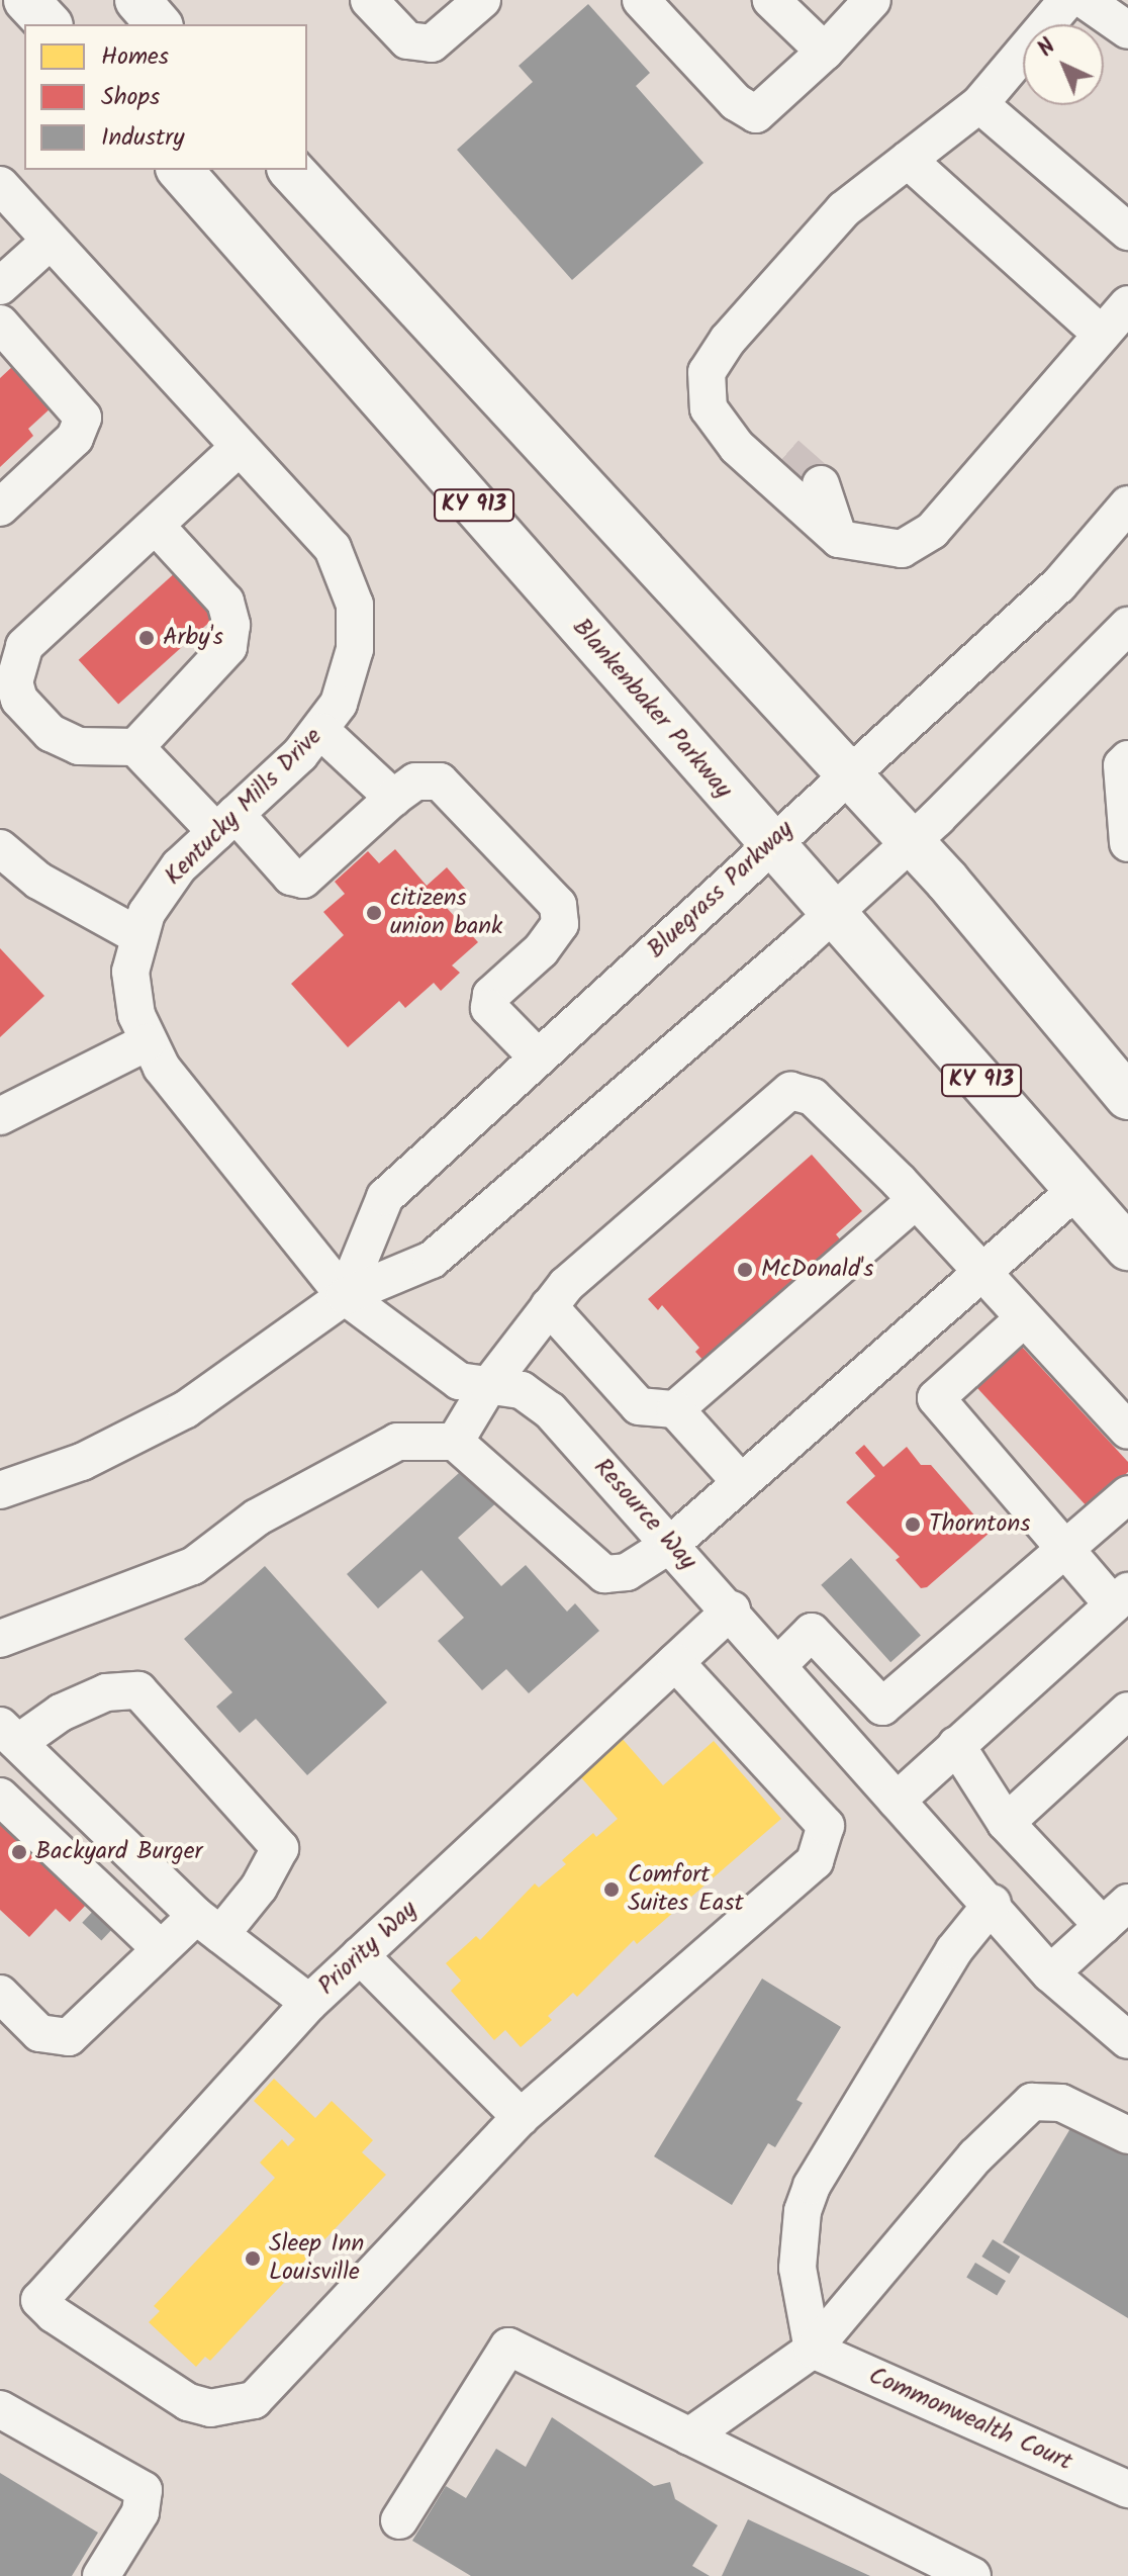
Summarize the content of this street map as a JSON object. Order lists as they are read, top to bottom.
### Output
{
  "streets": {
    "main road": ["KY 913", "Blankenbaker Parkway"],
    "street": [
      "Kentucky Mills Drive",
      "Bluegrass Parkway",
      "Resource Way",
      "Priority Way",
      "Commonwealth Court"
    ]
  },
  "crossings": [
    ["Blankenbaker Parkway", "Bluegrass Parkway"],
    ["Kentucky Mills Drive", "Bluegrass Parkway"],
    ["Kentucky Mills Drive", "Resource Way"],
    ["Bluegrass Parkway", "Resource Way"],
    ["Resource Way", "Priority Way"]
  ],
  "places": [
    "Arby's",
    "citizens union bank",
    "McDonald's",
    "Thorntons",
    "Backyard Burger",
    "Comfort Suites East",
    "Sleep Inn Louisville"
  ],
  "legend": ["Homes", "Shops", "Industry"],
  "north": "top left"
}
